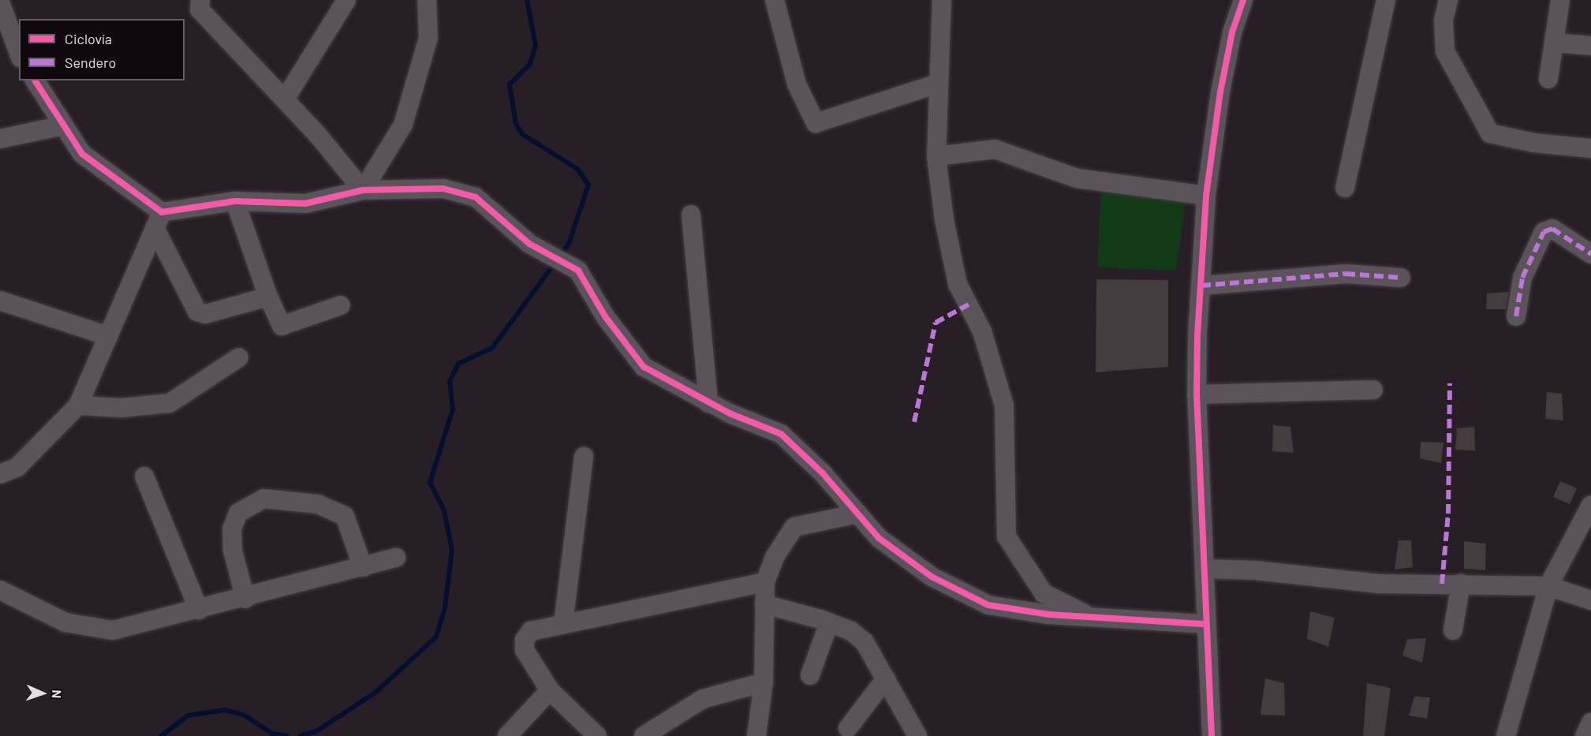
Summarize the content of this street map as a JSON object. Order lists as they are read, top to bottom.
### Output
{
  "legend": ["Ciclovía", "Sendero"],
  "north": "right"
}
